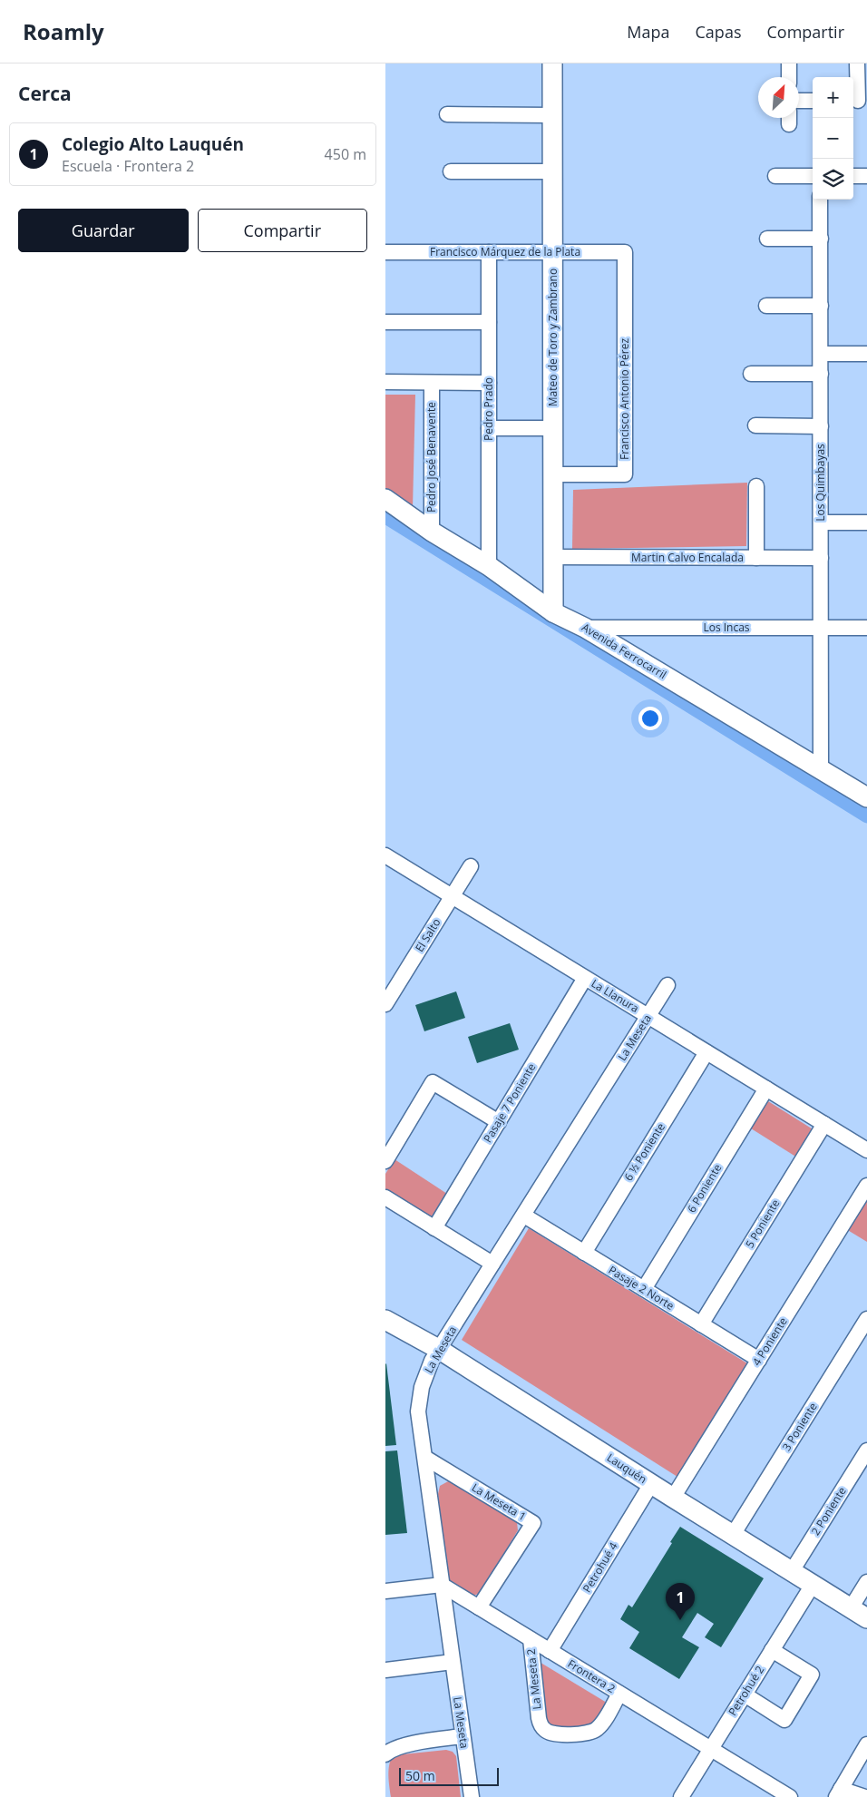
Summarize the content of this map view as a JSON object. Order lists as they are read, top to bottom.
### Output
{
  "streets": {
    "street": [
      "Francisco Márquez de la Plata",
      "Mateo de Toro y Zambrano",
      "Francisco Antonio Pérez",
      "Pedro Prado",
      "Pedro José Benavente",
      "Los Quimbayas",
      "Martin Calvo Encalada",
      "Los Incas",
      "Avenida Ferrocarril",
      "El Salto",
      "La Llanura",
      "La Meseta",
      "Pasaje 7 Poniente",
      "6 ½ Poniente",
      "6 Poniente",
      "5 Poniente",
      "Pasaje 2 Norte",
      "4 Poniente",
      "3 Poniente",
      "Lauquén",
      "La Meseta 1",
      "2 Poniente",
      "Petrohué 4",
      "Frontera 2",
      "La Meseta 2",
      "Petrohué 2"
    ]
  },
  "crossings": [
    ["Francisco Márquez de la Plata", "Mateo de Toro y Zambrano"],
    ["Francisco Márquez de la Plata", "Francisco Antonio Pérez"],
    ["Francisco Márquez de la Plata", "Pedro Prado"],
    ["Mateo de Toro y Zambrano", "Francisco Antonio Pérez"],
    ["Mateo de Toro y Zambrano", "Martin Calvo Encalada"],
    ["Mateo de Toro y Zambrano", "Avenida Ferrocarril"],
    ["Pedro Prado", "Avenida Ferrocarril"],
    ["Pedro José Benavente", "Avenida Ferrocarril"],
    ["Los Quimbayas", "Martin Calvo Encalada"],
    ["Los Quimbayas", "Los Incas"],
    ["Los Quimbayas", "Avenida Ferrocarril"],
    ["Los Incas", "Avenida Ferrocarril"],
    ["El Salto", "La Llanura"],
    ["La Llanura", "La Meseta"],
    ["La Llanura", "Pasaje 7 Poniente"],
    ["La Llanura", "6 ½ Poniente"],
    ["La Llanura", "6 Poniente"],
    ["La Llanura", "5 Poniente"],
    ["La Meseta", "Pasaje 2 Norte"],
    ["La Meseta", "Lauquén"],
    ["La Meseta", "La Meseta 1"],
    ["La Meseta", "Frontera 2"],
    ["6 ½ Poniente", "Pasaje 2 Norte"],
    ["6 Poniente", "Pasaje 2 Norte"],
    ["5 Poniente", "Pasaje 2 Norte"],
    ["Pasaje 2 Norte", "4 Poniente"],
    ["4 Poniente", "Lauquén"],
    ["3 Poniente", "Lauquén"],
    ["Lauquén", "2 Poniente"],
    ["Lauquén", "Petrohué 4"],
    ["Lauquén", "Petrohué 2"],
    ["La Meseta 1", "Frontera 2"],
    ["Petrohué 4", "Frontera 2"],
    ["Frontera 2", "La Meseta 2"],
    ["Frontera 2", "Petrohué 2"]
  ],
  "scale_bar": "50 m",
  "north": "top right",
  "page": {
    "header": "Roamly",
    "nav": ["Mapa", "Capas", "Compartir"],
    "heading": "Cerca",
    "map_buttons": ["+", "−"],
    "list": [
      {
        "mark": "1",
        "name": "Colegio Alto Lauquén",
        "note": "Escuela · Frontera 2",
        "value": "450 m"
      }
    ],
    "buttons": ["Guardar", "Compartir"],
    "pins": "1",
    "scale": "50 m"
  }
}
